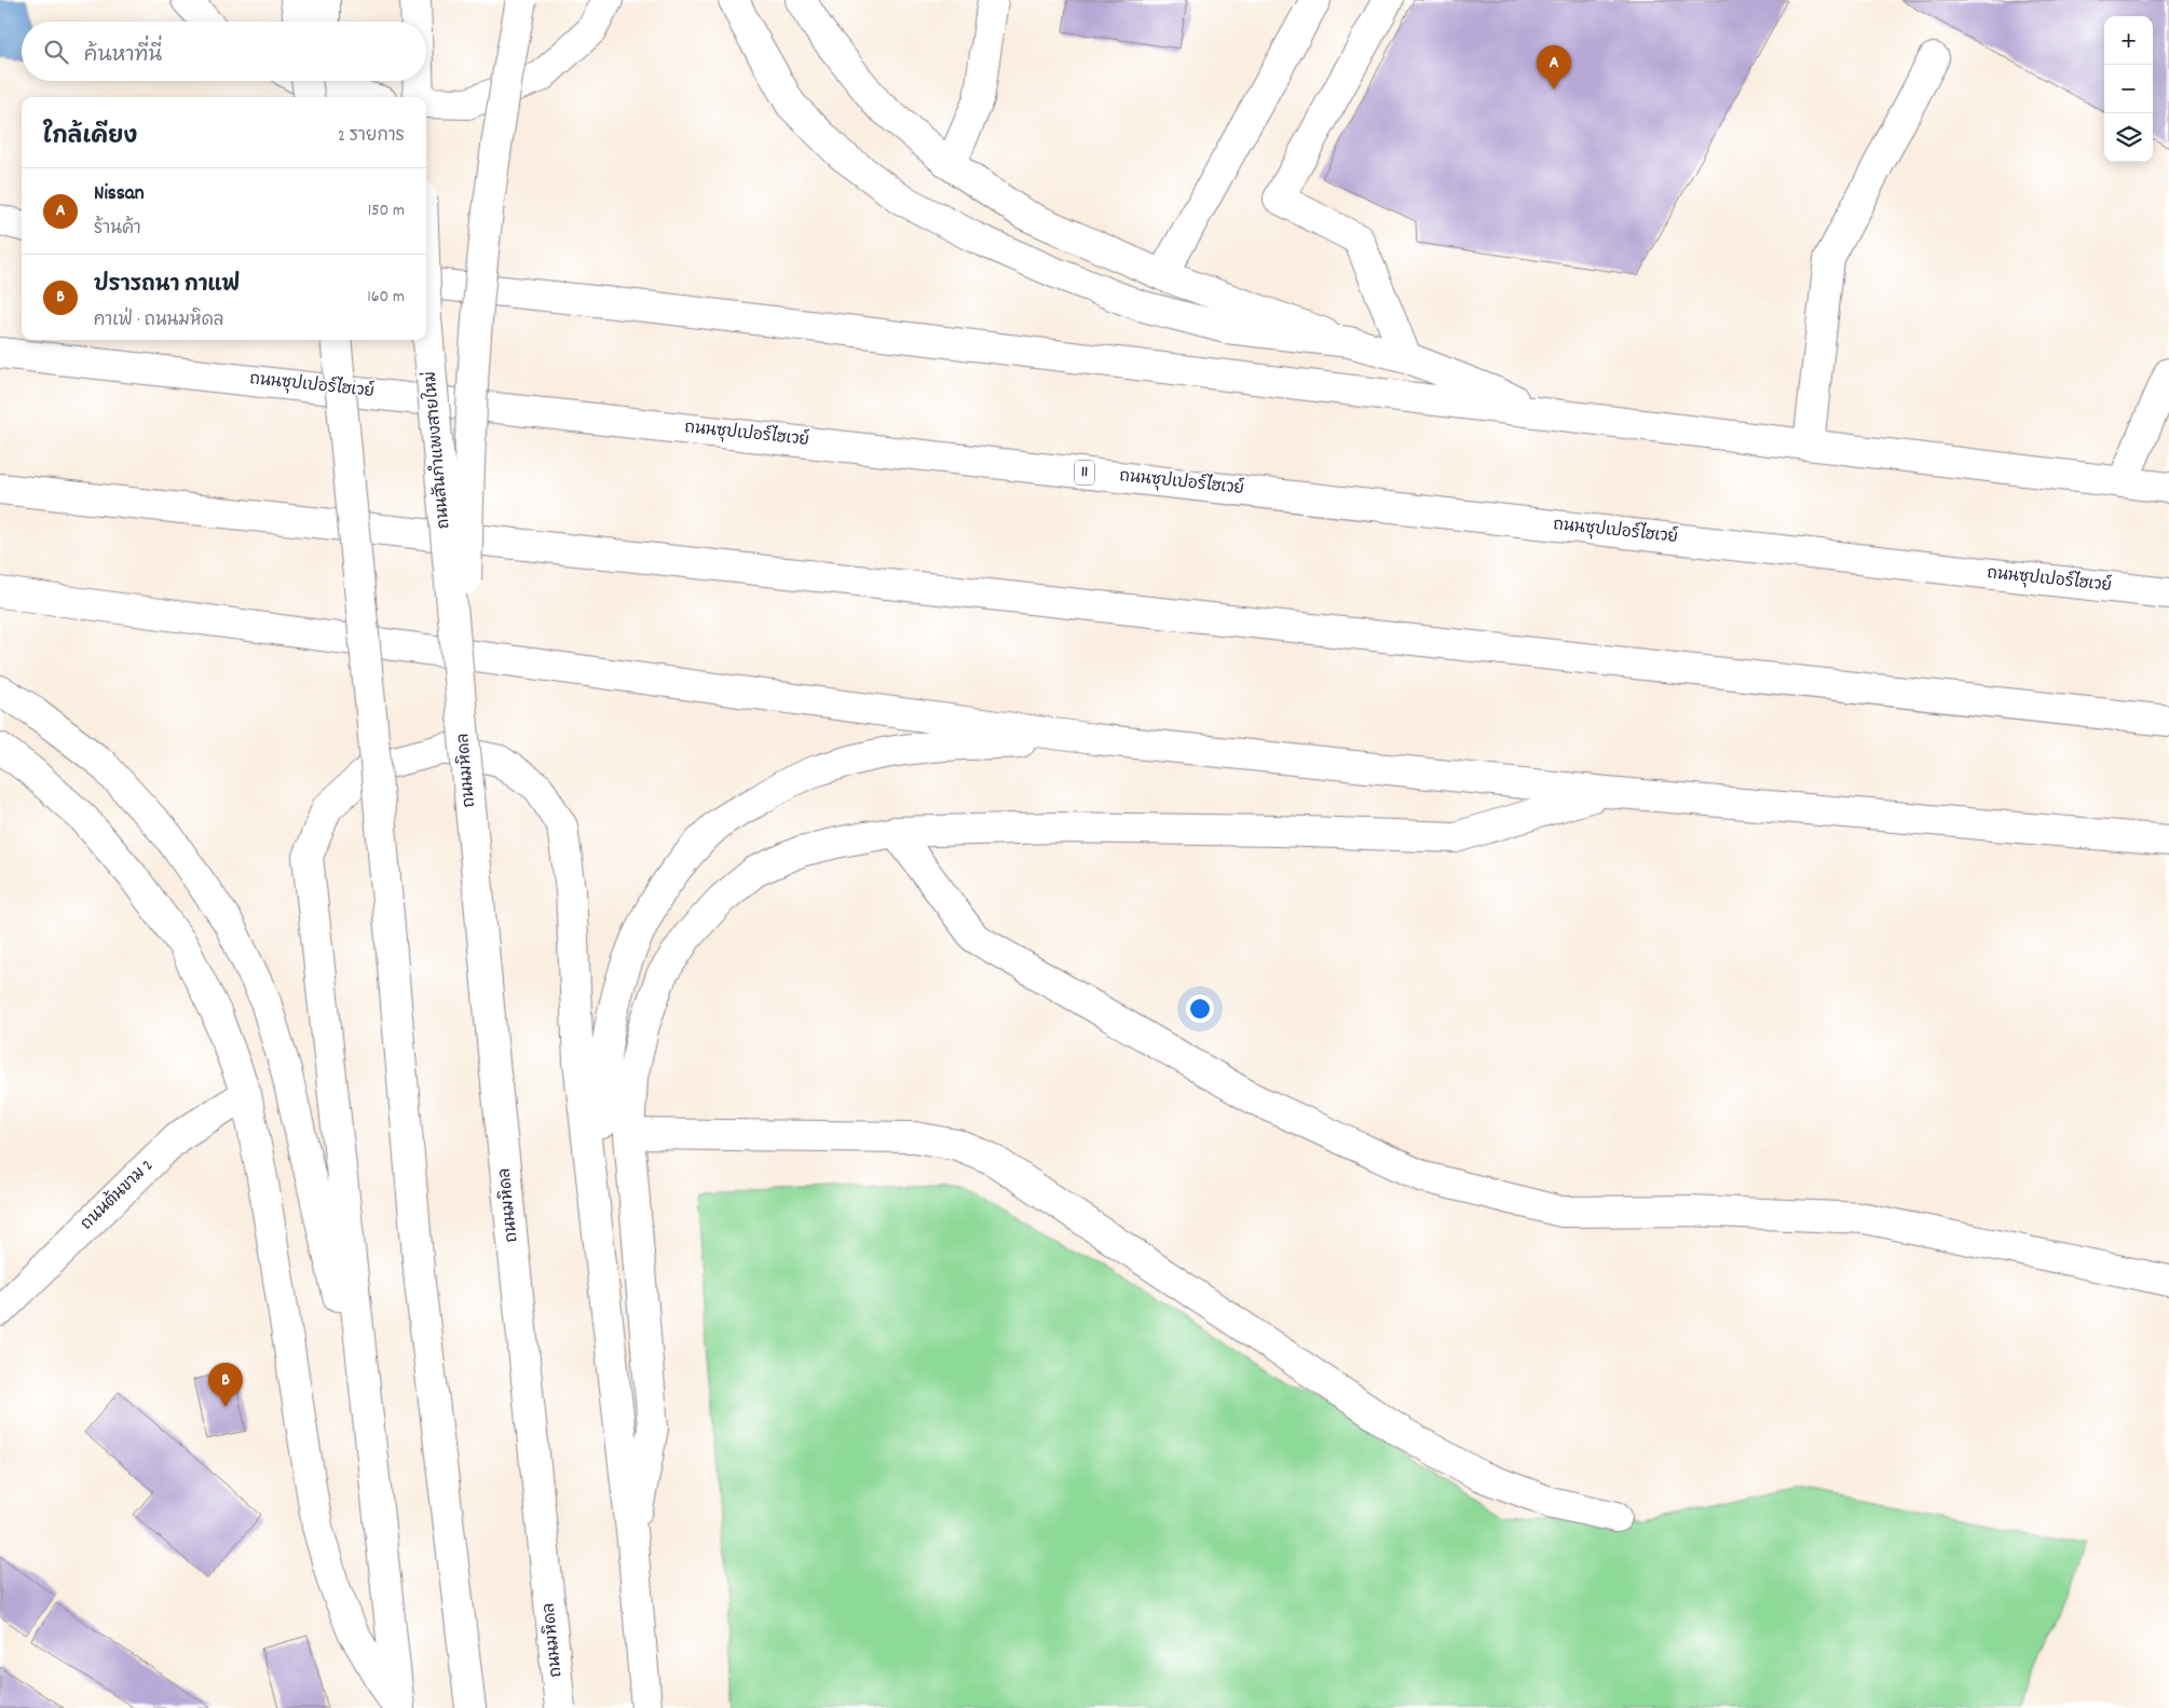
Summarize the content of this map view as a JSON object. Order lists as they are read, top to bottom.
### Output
{
  "streets": {
    "main road": [
      "ถนนซุปเปอร์ไฮเวย์",
      "ถนนสันกำแพงสายใหม่",
      "11",
      "ถนนมหิดล",
      "ถนนต้นขาม 2"
    ]
  },
  "crossings": [
    ["ถนนสันกำแพงสายใหม่", "ถนนมหิดล"]
  ],
  "page": {
    "map_buttons": ["+", "−"],
    "search": "ค้นหาที่นี่",
    "pins": ["A", "B"],
    "heading": ["ใกล้เคียง", "2 รายการ"],
    "list": [
      {
        "mark": "A",
        "name": "Nissan",
        "note": "ร้านค้า",
        "value": "150 m"
      },
      {
        "mark": "B",
        "name": "ปรารถนา กาแฟ",
        "note": "คาเฟ่ · ถนนมหิดล",
        "value": "160 m"
      }
    ]
  }
}
